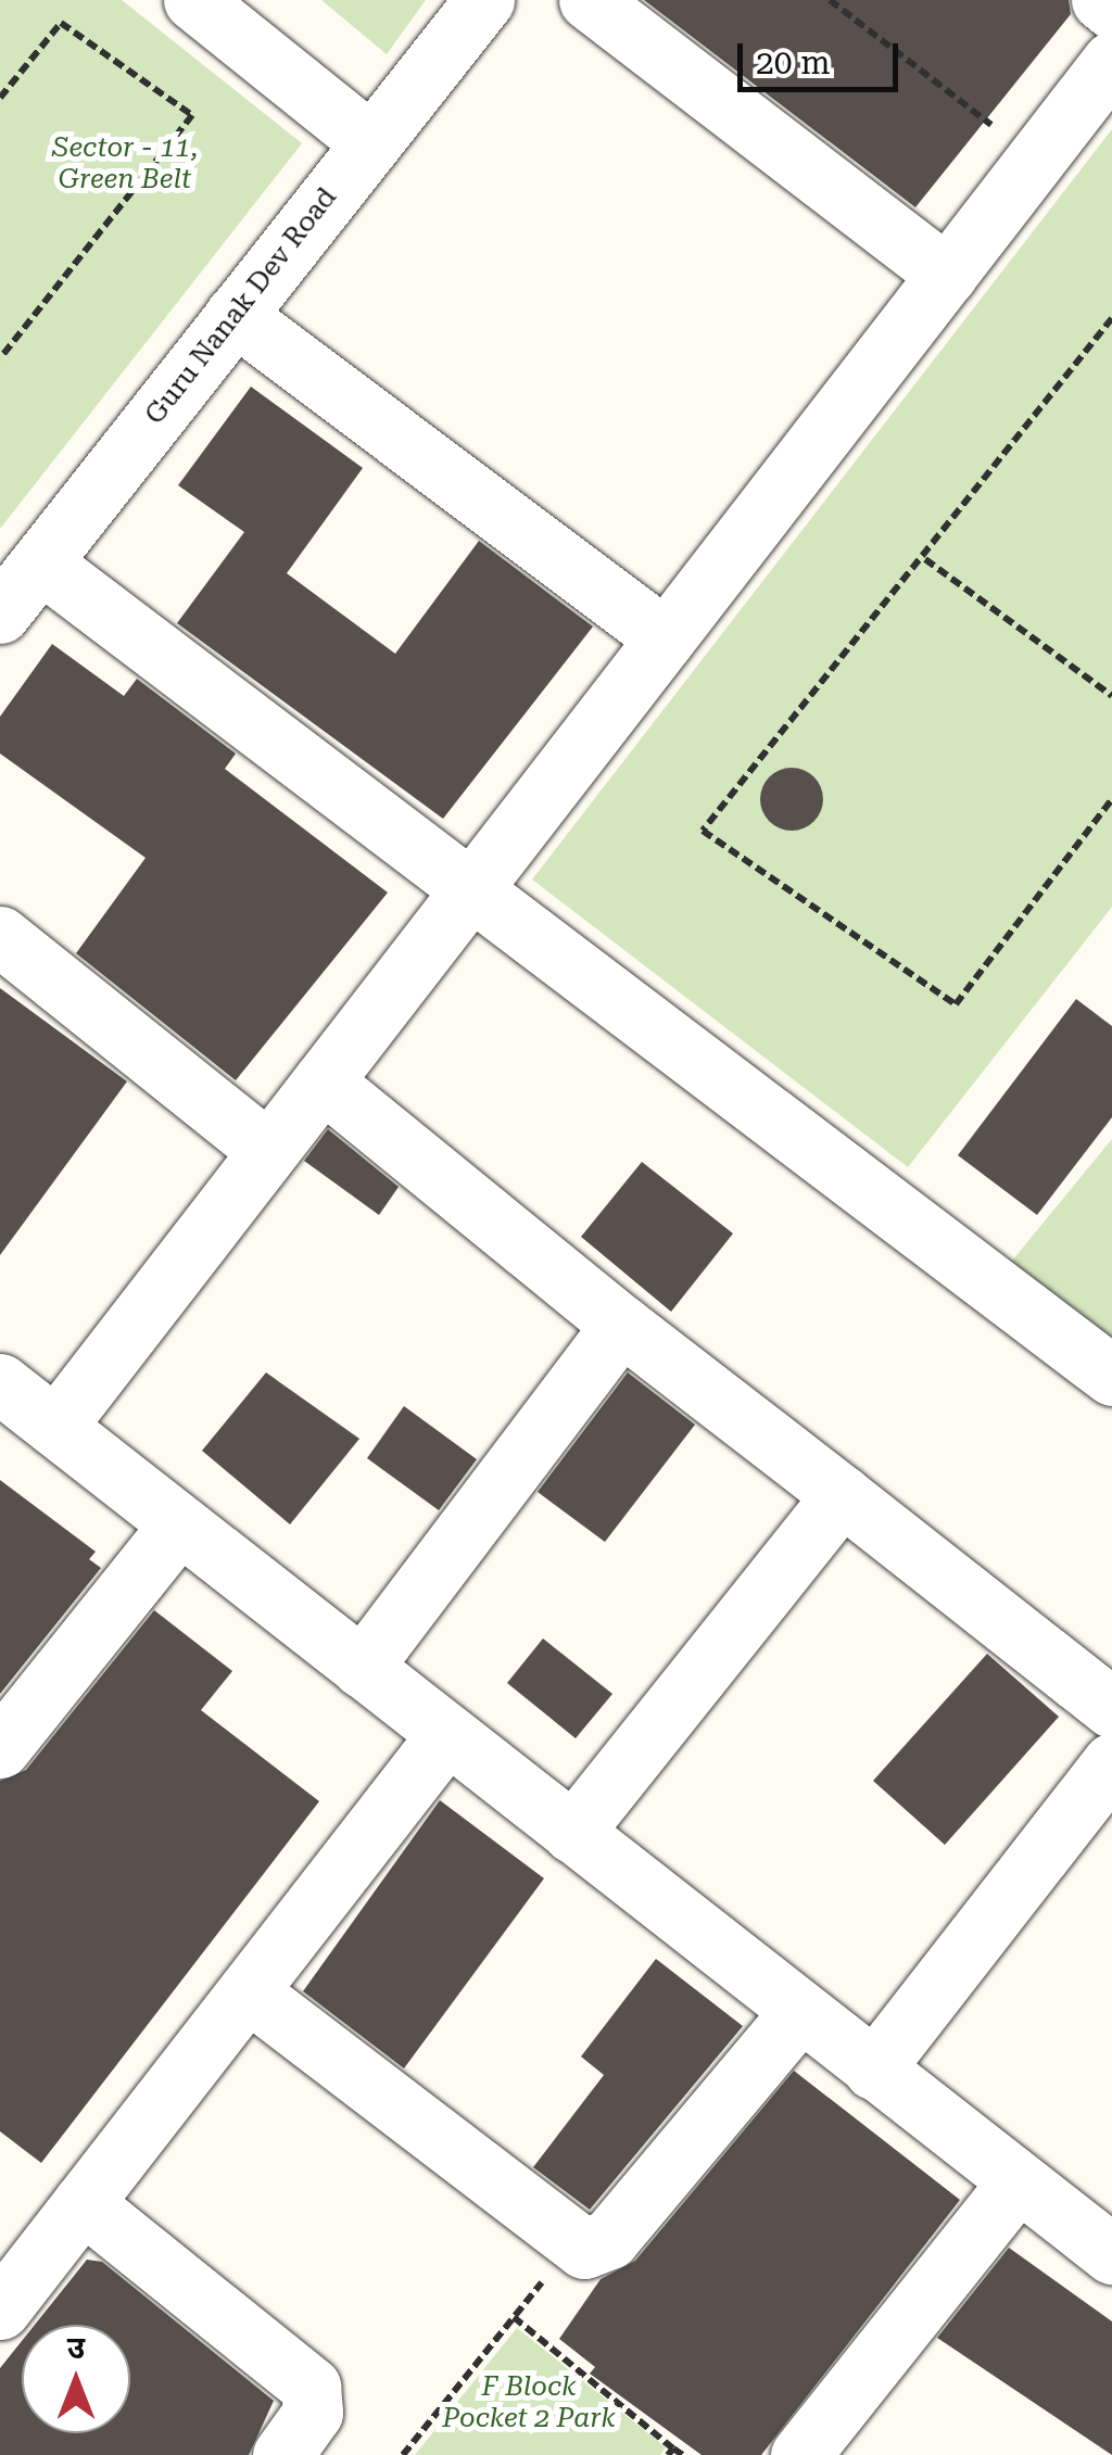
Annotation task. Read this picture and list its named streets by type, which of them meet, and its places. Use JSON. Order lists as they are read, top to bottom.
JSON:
{
  "streets": {
    "street": ["Guru Nanak Dev Road"]
  },
  "parks": ["Sector - 11, Green Belt", "F Block Pocket 2 Park"],
  "scale_bar": "20 m",
  "north": "top"
}
